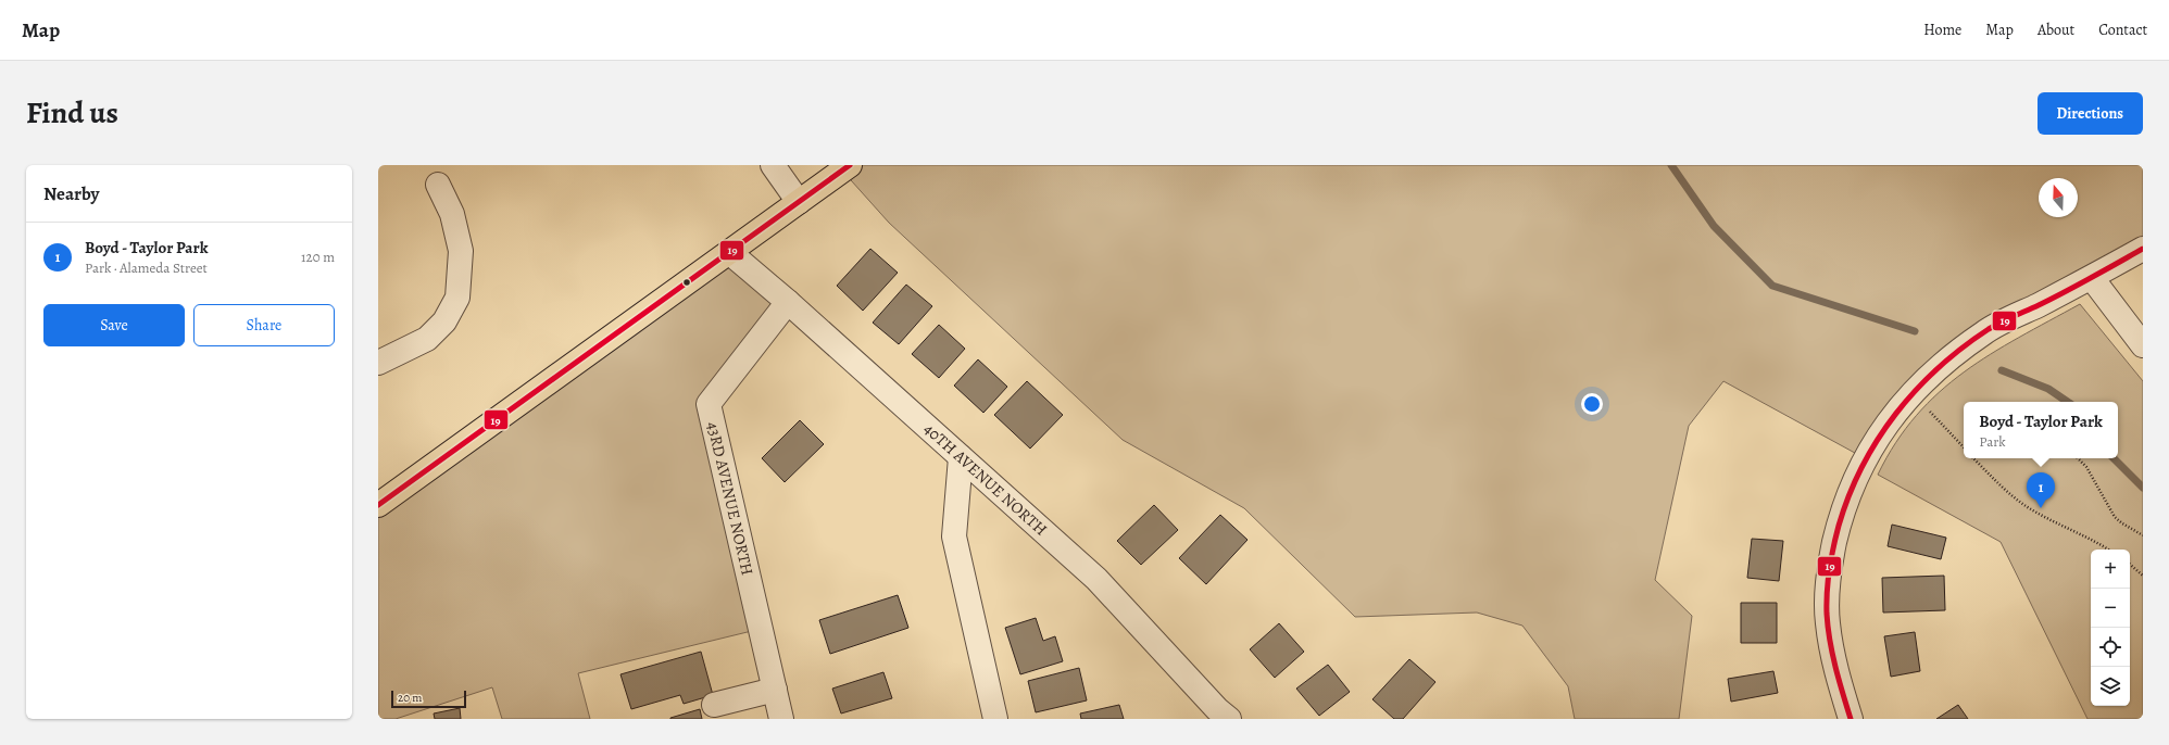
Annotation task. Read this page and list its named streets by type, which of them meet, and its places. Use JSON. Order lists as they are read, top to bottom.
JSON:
{
  "streets": {
    "street": ["40TH AVENUE NORTH", "43RD AVENUE NORTH"]
  },
  "crossings": [
    ["40TH AVENUE NORTH", "43RD AVENUE NORTH"]
  ],
  "lines": ["transit line 19"],
  "scale_bar": "20 m",
  "north": "top",
  "page": {
    "header": "Map",
    "nav": [
      "Home",
      "Map",
      "About",
      "Contact"
    ],
    "title": "Find us",
    "buttons": [
      "Directions",
      ["Save", "Share"]
    ],
    "heading": "Nearby",
    "list": [
      {
        "mark": "1",
        "name": "Boyd - Taylor Park",
        "note": "Park · Alameda Street",
        "value": "120 m"
      }
    ],
    "popup": ["Boyd - Taylor Park", "Park"],
    "pins": "1",
    "map_buttons": ["+", "−"],
    "scale": "20 m"
  }
}
